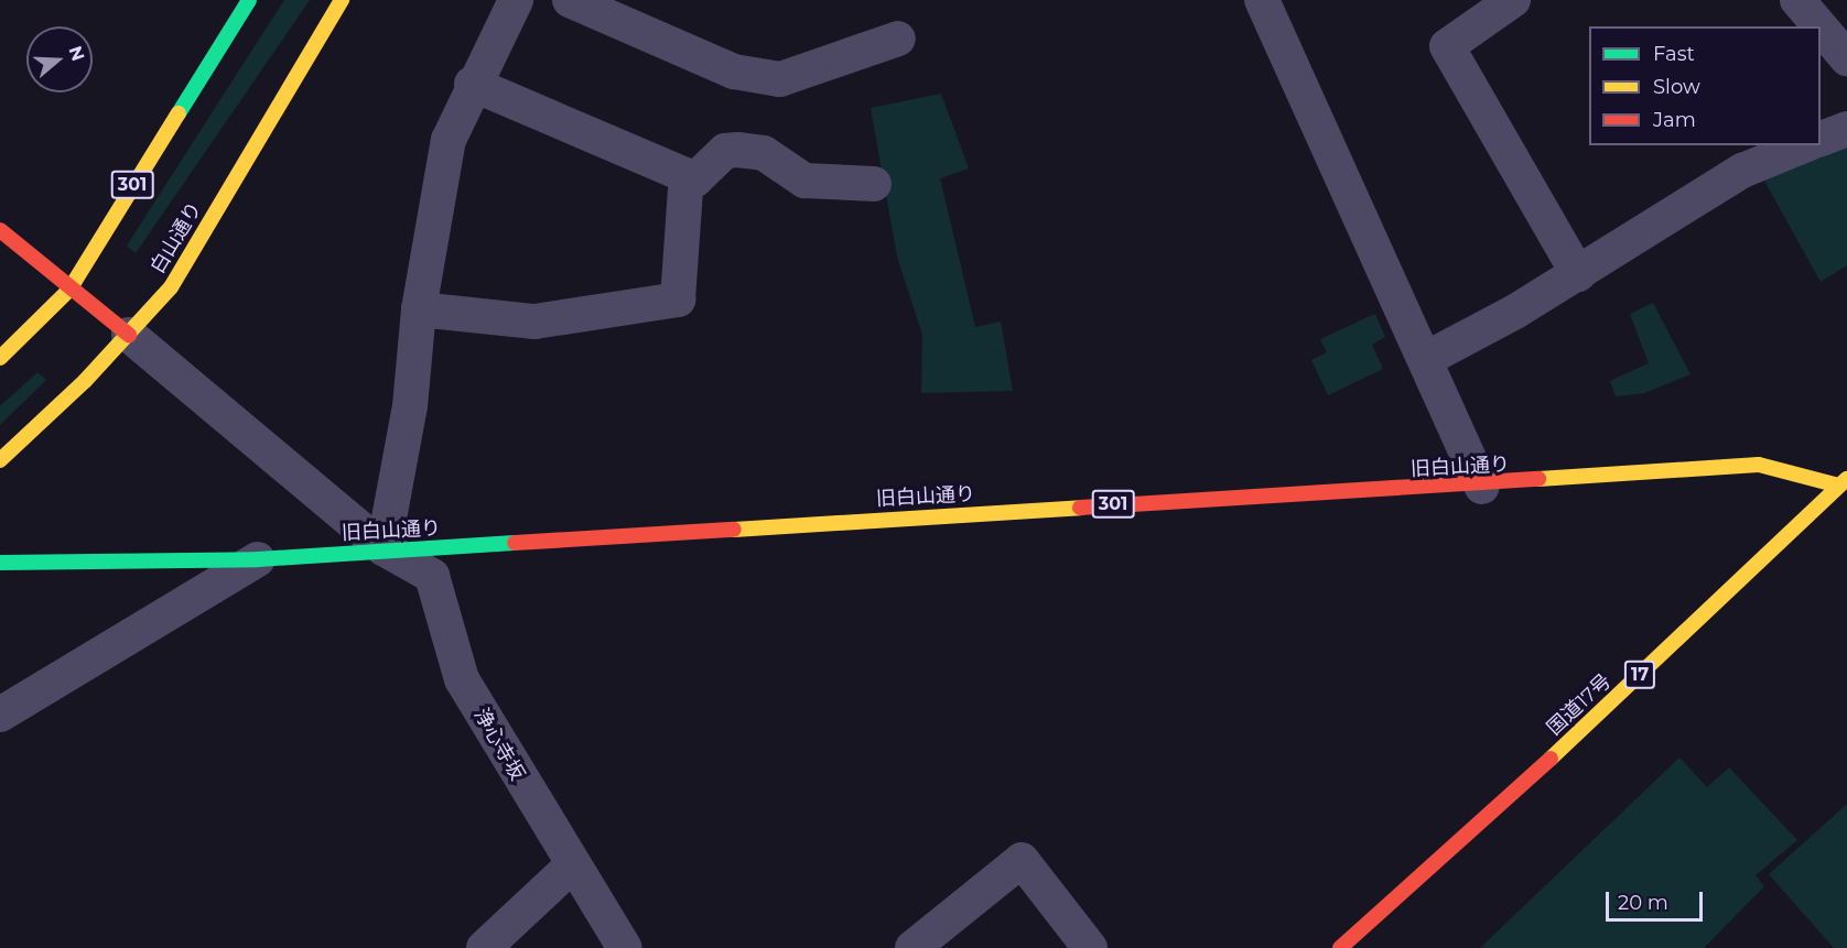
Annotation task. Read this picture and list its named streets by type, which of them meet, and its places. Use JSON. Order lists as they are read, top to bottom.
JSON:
{
  "streets": {
    "main road": [
      "301",
      "白山通り",
      "旧白山通り",
      "17",
      "国道17号"
    ],
    "street": ["浄心寺坂"]
  },
  "crossings": [
    ["白山通り", "浄心寺坂"],
    ["旧白山通り", "国道17号"],
    ["旧白山通り", "浄心寺坂"]
  ],
  "legend": ["Fast", "Slow", "Jam"],
  "scale_bar": "20 m",
  "north": "right"
}
